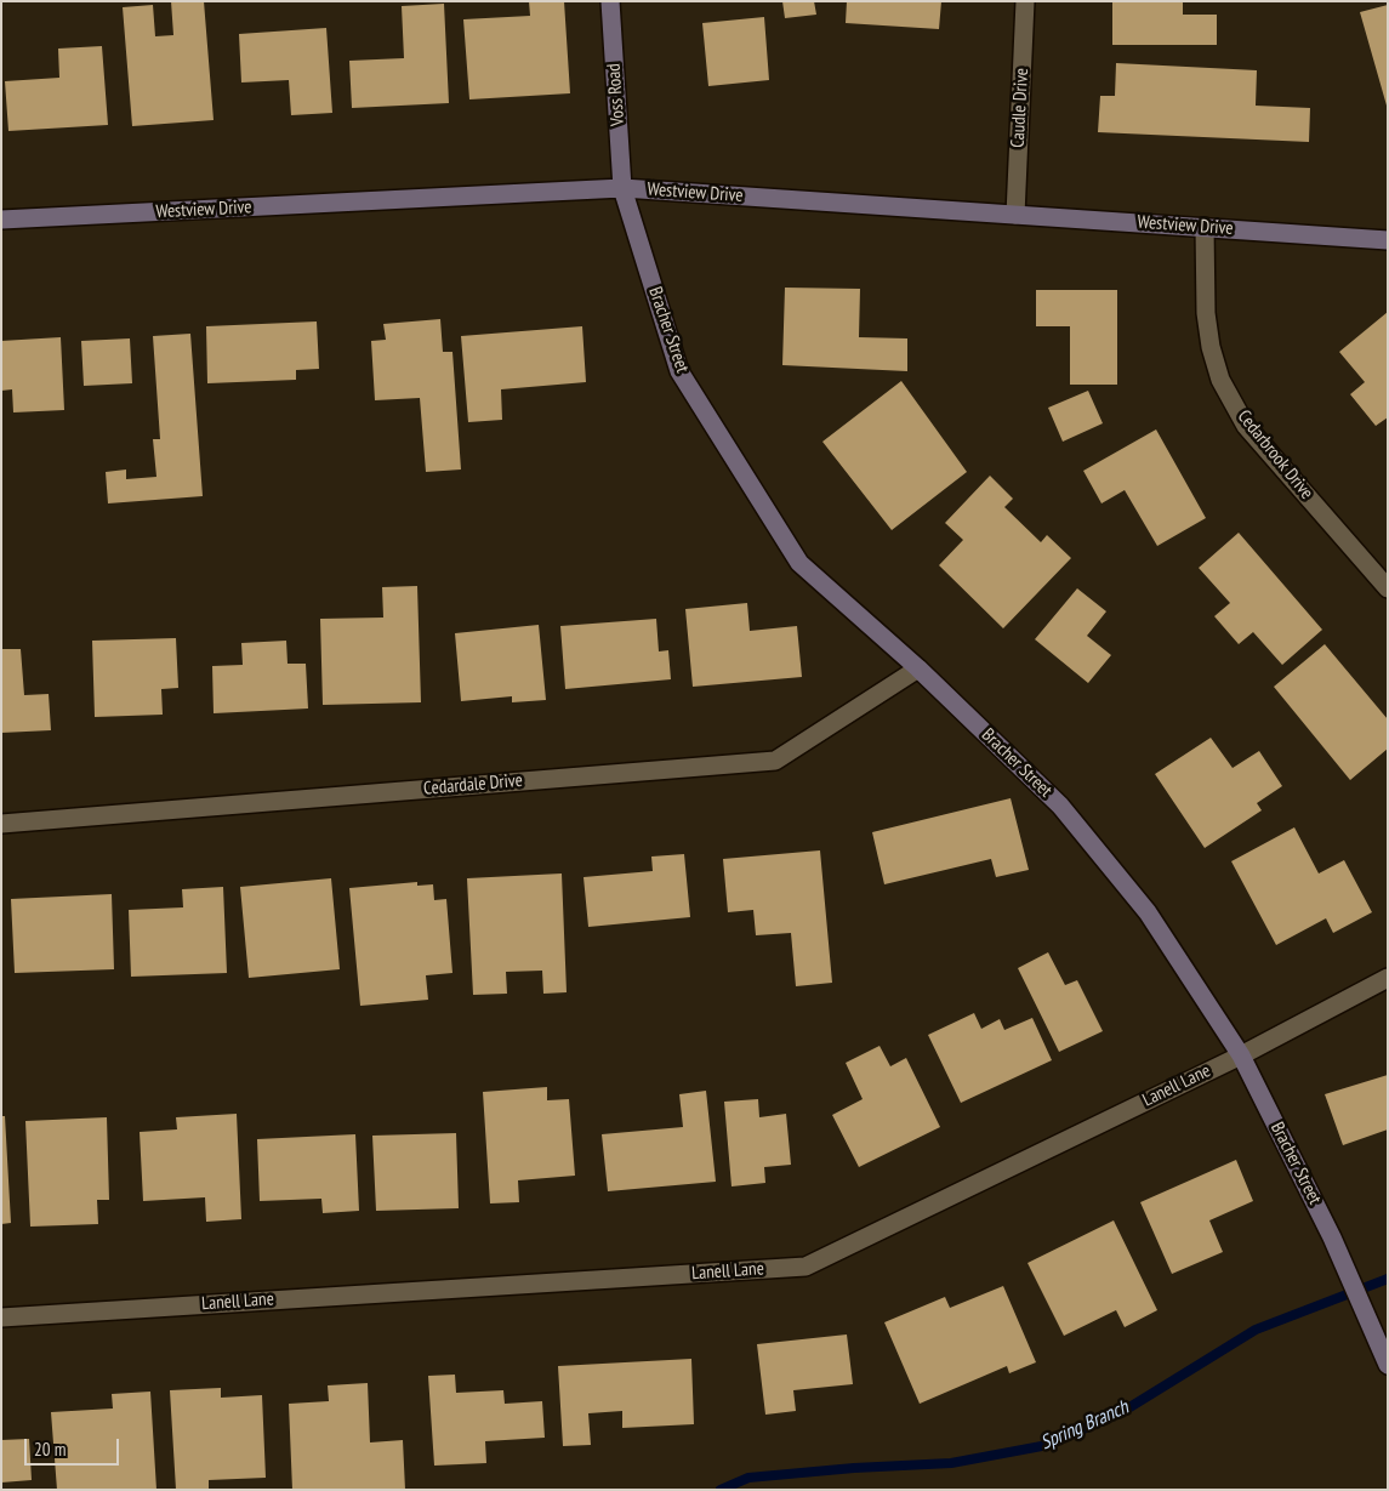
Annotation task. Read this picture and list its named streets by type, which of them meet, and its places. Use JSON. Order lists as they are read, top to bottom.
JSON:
{
  "streets": {
    "street": [
      "Voss Road",
      "Caudle Drive",
      "Westview Drive",
      "Bracher Street",
      "Cedarbrook Drive",
      "Cedardale Drive",
      "Lanell Lane"
    ]
  },
  "crossings": [
    ["Voss Road", "Westview Drive"],
    ["Voss Road", "Bracher Street"],
    ["Caudle Drive", "Westview Drive"],
    ["Westview Drive", "Bracher Street"],
    ["Westview Drive", "Cedarbrook Drive"],
    ["Bracher Street", "Cedardale Drive"],
    ["Bracher Street", "Lanell Lane"]
  ],
  "water": ["Spring Branch"],
  "scale_bar": "20 m"
}
